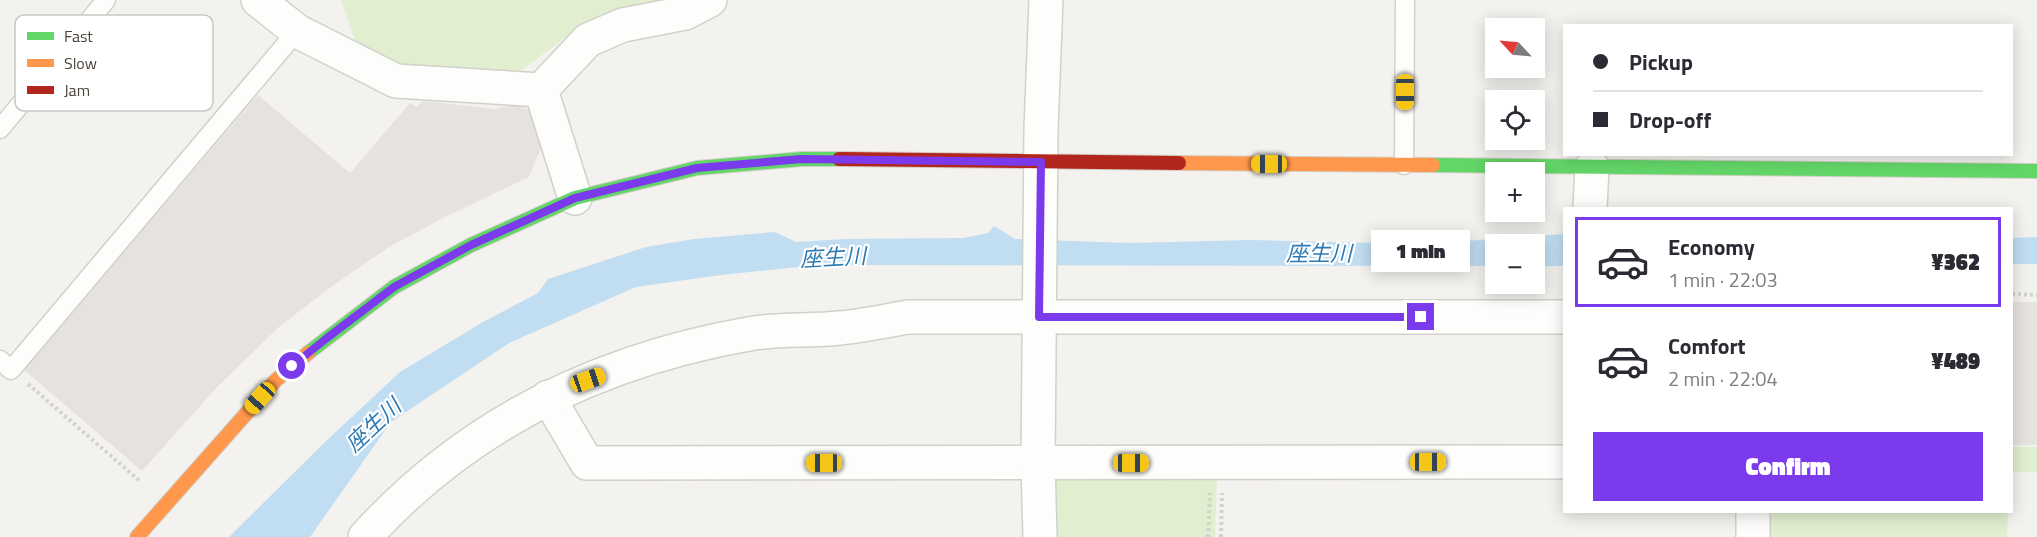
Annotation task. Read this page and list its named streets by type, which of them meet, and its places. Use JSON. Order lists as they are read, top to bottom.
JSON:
{
  "water": ["座生川"],
  "legend": ["Fast", "Slow", "Jam"],
  "north": "top left",
  "page": {
    "map_buttons": ["+", "−"],
    "banner": ["Pickup", "Drop-off"],
    "list": [
      {
        "name": "Economy",
        "note": "1 min · 22:03",
        "value": "¥362"
      },
      {
        "name": "Comfort",
        "note": "2 min · 22:04",
        "value": "¥489"
      }
    ],
    "bubble": "1 min",
    "buttons": "Confirm"
  }
}
